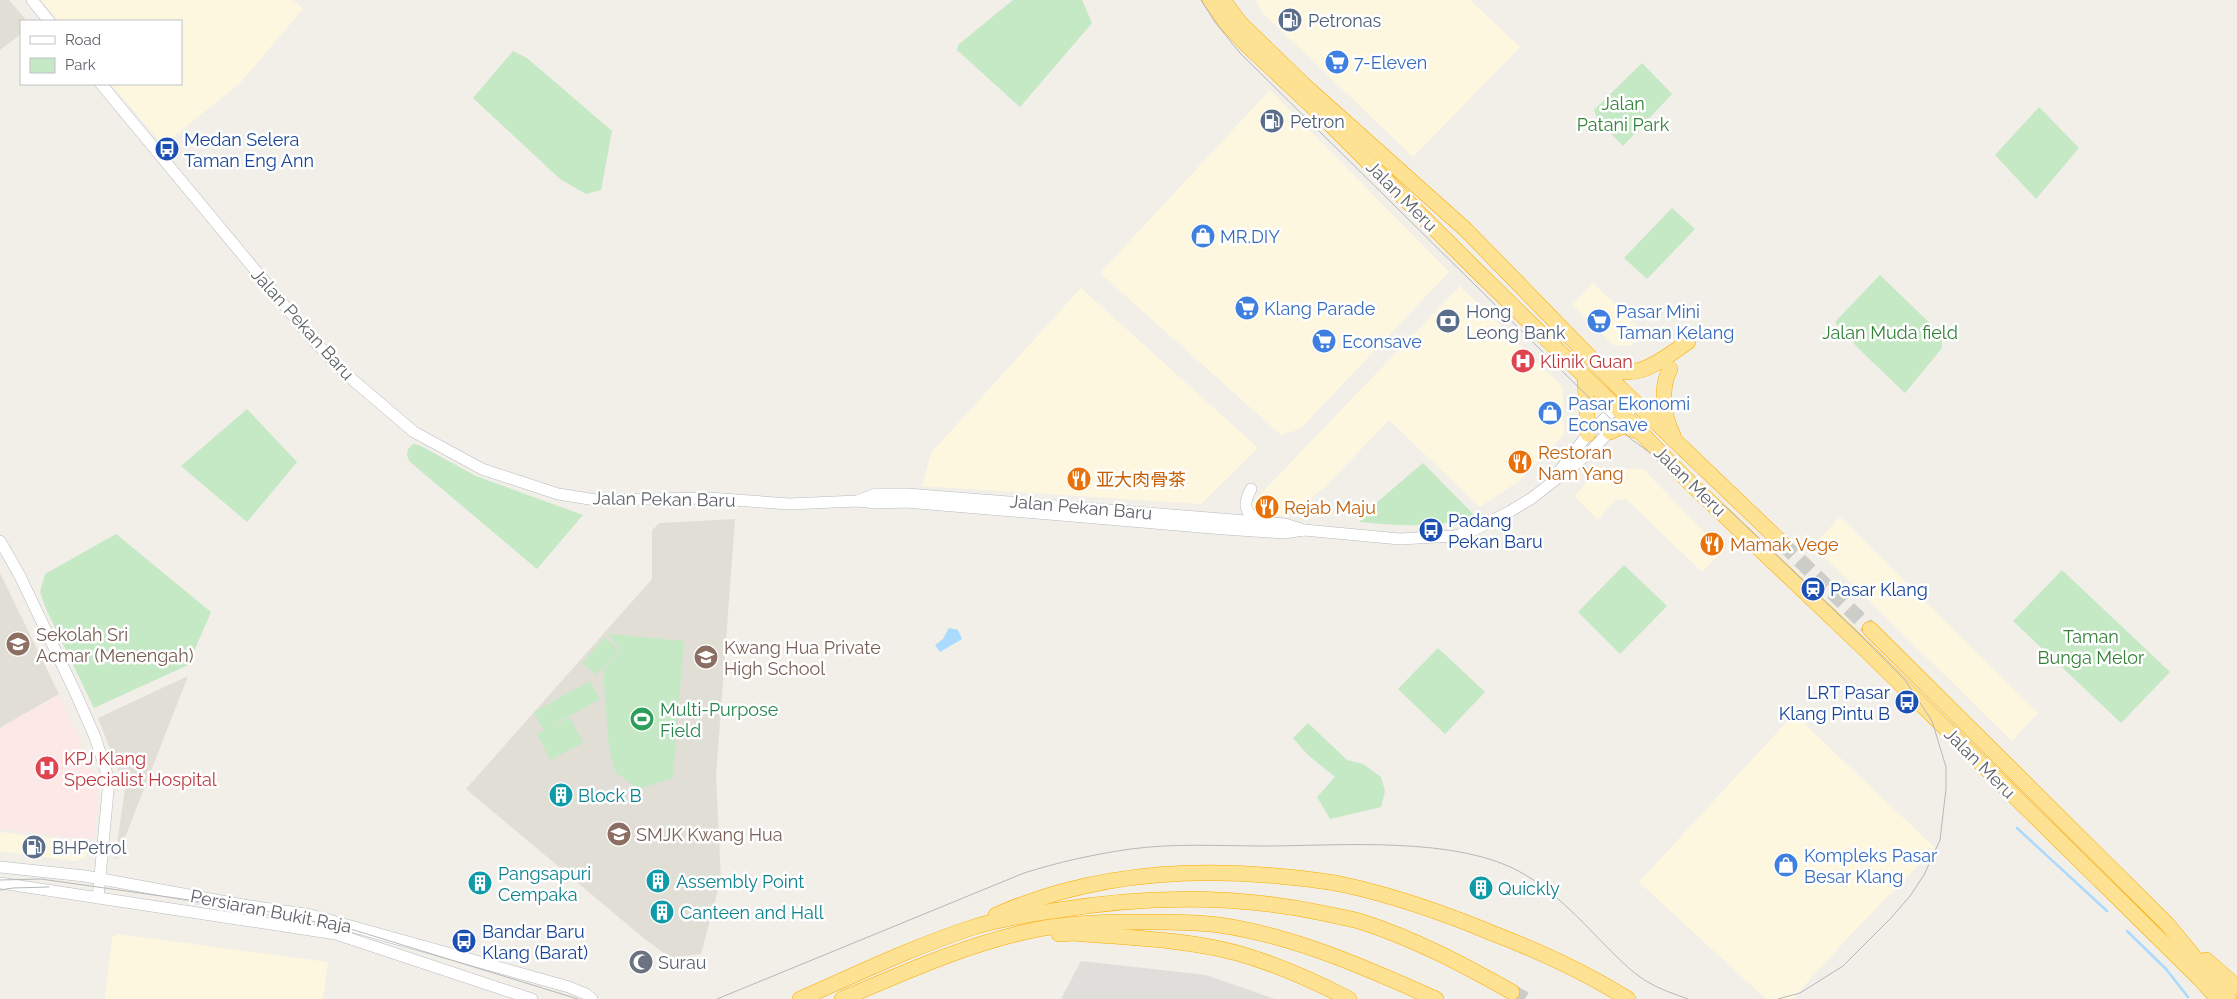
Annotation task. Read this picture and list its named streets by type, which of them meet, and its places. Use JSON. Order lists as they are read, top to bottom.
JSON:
{
  "streets": {
    "highway": ["Jalan Meru"],
    "street": ["Jalan Pekan Baru", "Persiaran Bukit Raja"]
  },
  "crossings": [
    ["Jalan Meru", "Jalan Pekan Baru"]
  ],
  "parks": ["Jalan Patani Park", "Jalan Muda field", "Taman Bunga Melor"],
  "places": {
    "fuel station": ["Petronas", "Petron", "BHPetrol"],
    "supermarket": [
      "7-Eleven",
      "Klang Parade",
      "Pasar Mini Taman Kelang",
      "Econsave"
    ],
    "bus stop": [
      "Medan Selera Taman Eng Ann",
      "Padang Pekan Baru",
      "LRT Pasar Klang Pintu B",
      "Bandar Baru Klang (Barat)"
    ],
    "shop": ["MR.DIY", "Pasar Ekonomi Econsave", "Kompleks Pasar Besar Klang"],
    "bank": ["Hong Leong Bank"],
    "hospital": ["Klinik Guan", "KPJ Klang Specialist Hospital"],
    "restaurant": [
      "Restoran Nam Yang",
      "亚大肉骨茶",
      "Rejab Maju",
      "Mamak Vege"
    ],
    "station": ["Pasar Klang"],
    "school or university": ["Sekolah Sri Acmar (Menengah)", "Kwang Hua Private High School", "SMJK Kwang Hua"],
    "sports": ["Multi-Purpose Field"],
    "building": [
      "Block B",
      "Assembly Point",
      "Pangsapuri Cempaka",
      "Quickly",
      "Canteen and Hall"
    ],
    "mosque": ["Surau"]
  },
  "legend": ["Road", "Park"]
}
